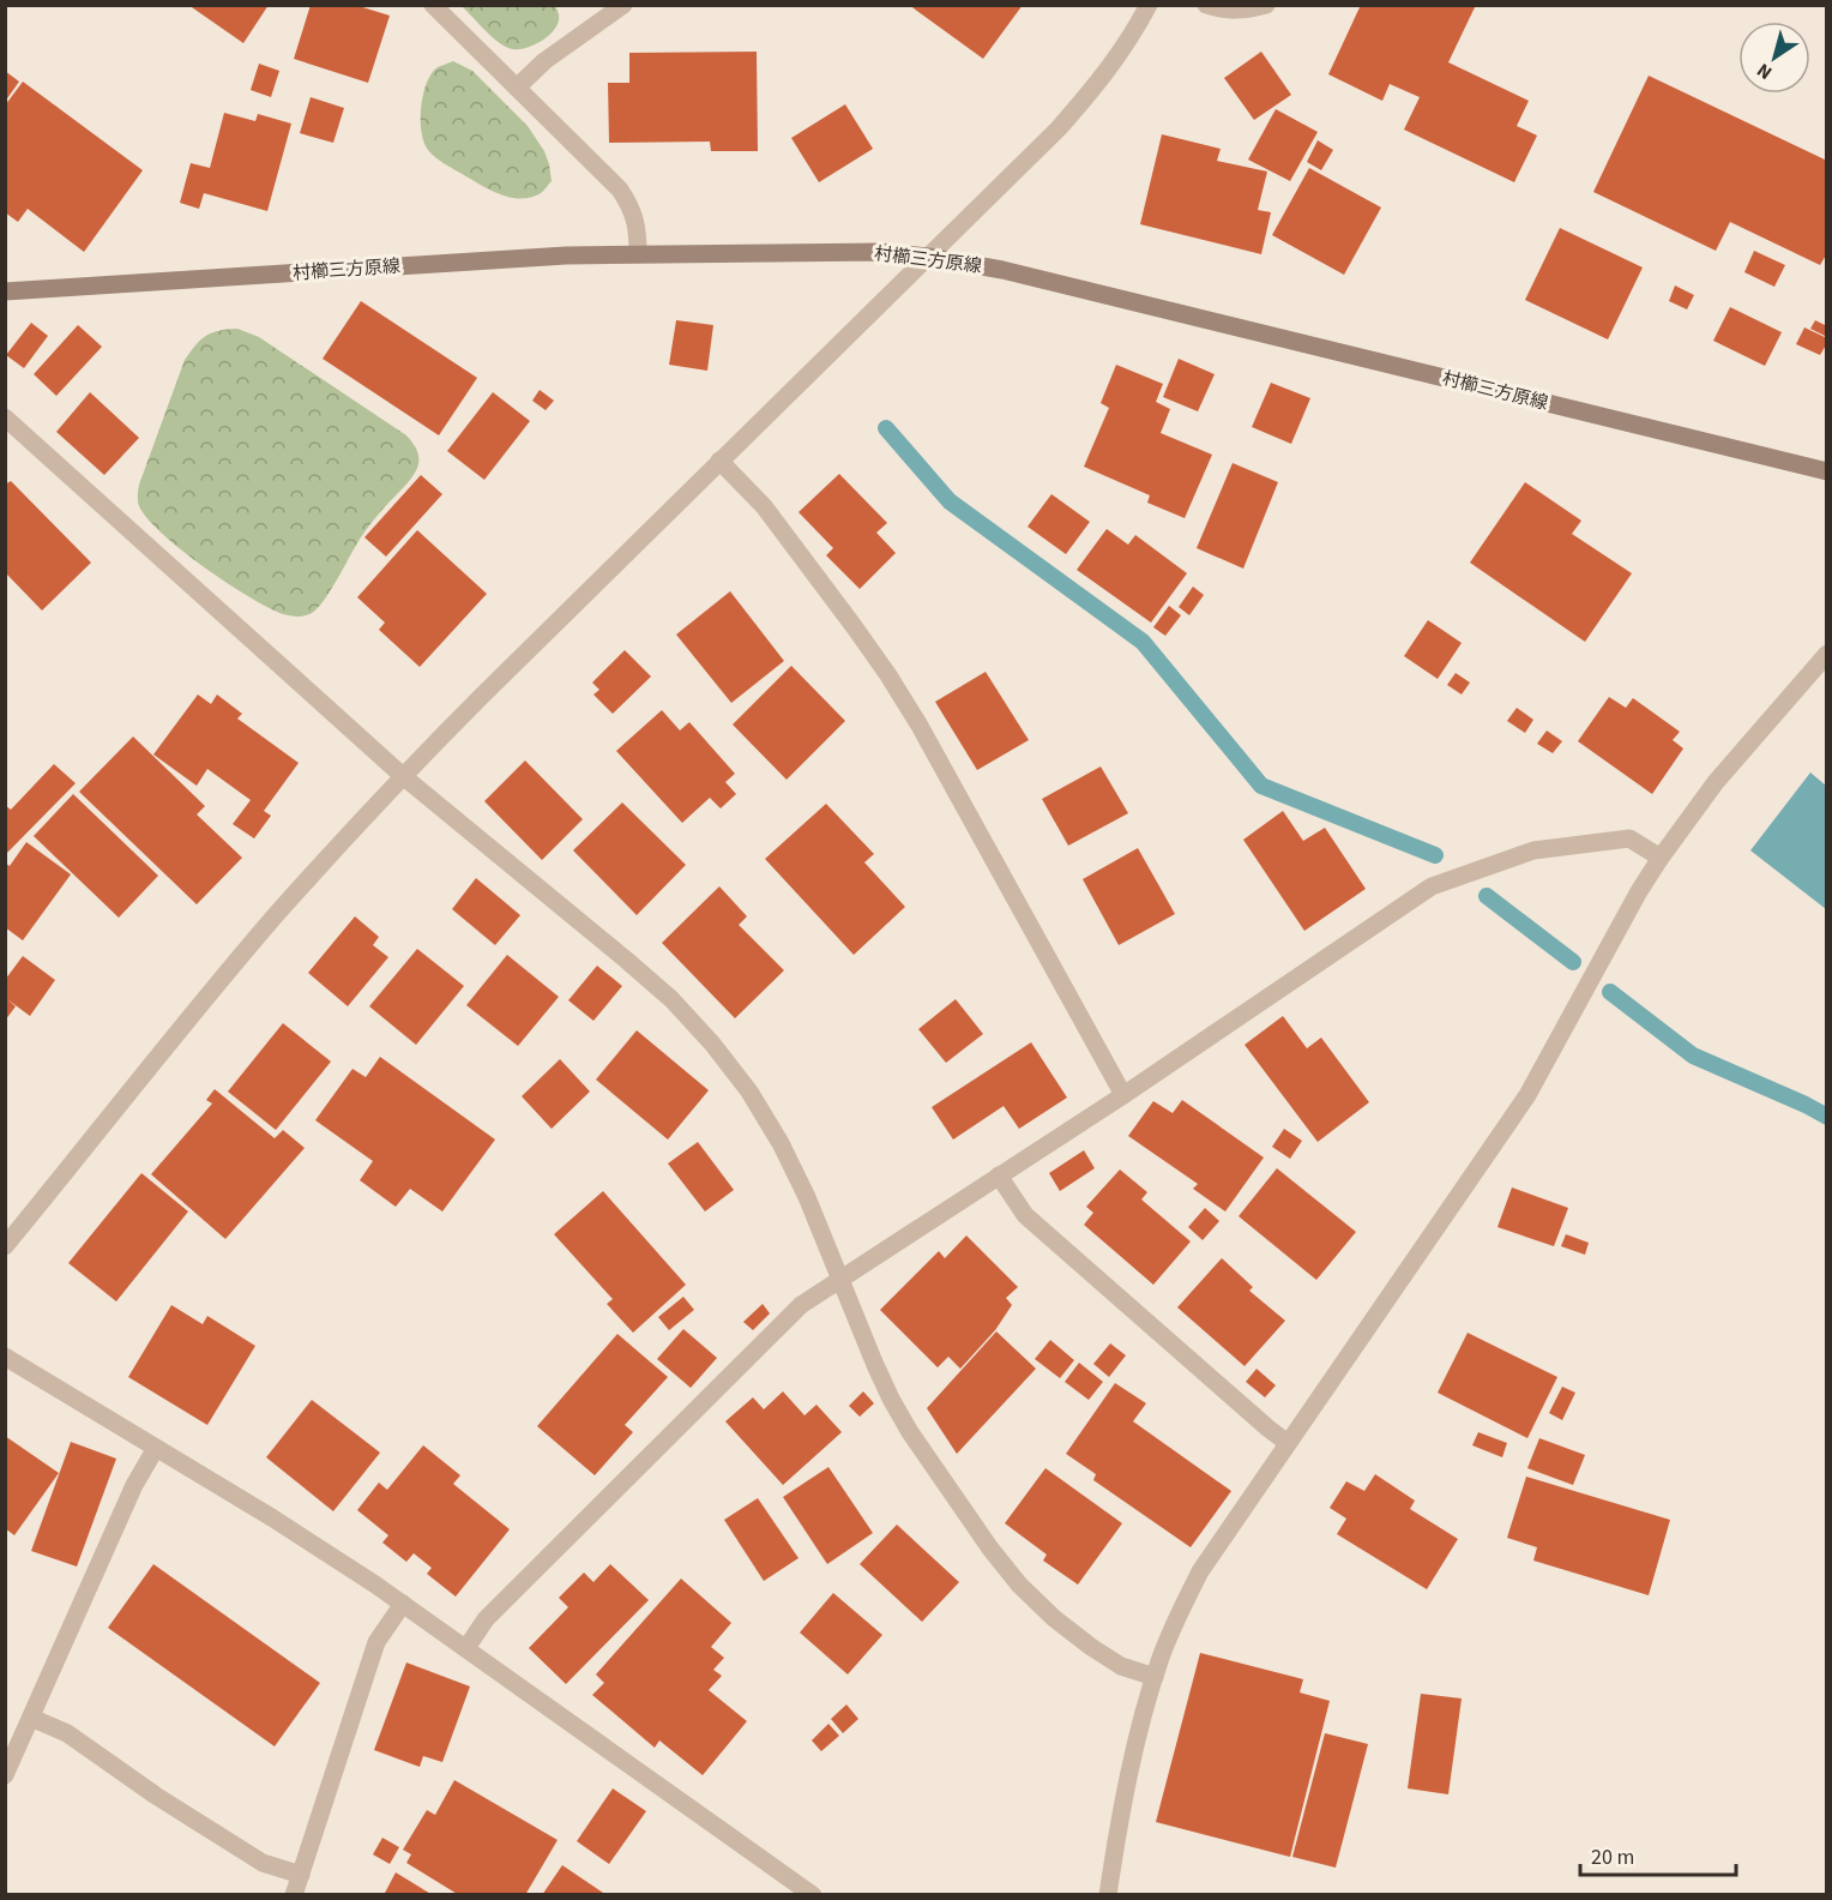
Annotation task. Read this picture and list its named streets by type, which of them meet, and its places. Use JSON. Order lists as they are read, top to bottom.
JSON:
{
  "streets": {
    "main road": ["村櫛三方原線"]
  },
  "scale_bar": "20 m",
  "north": "bottom left"
}
